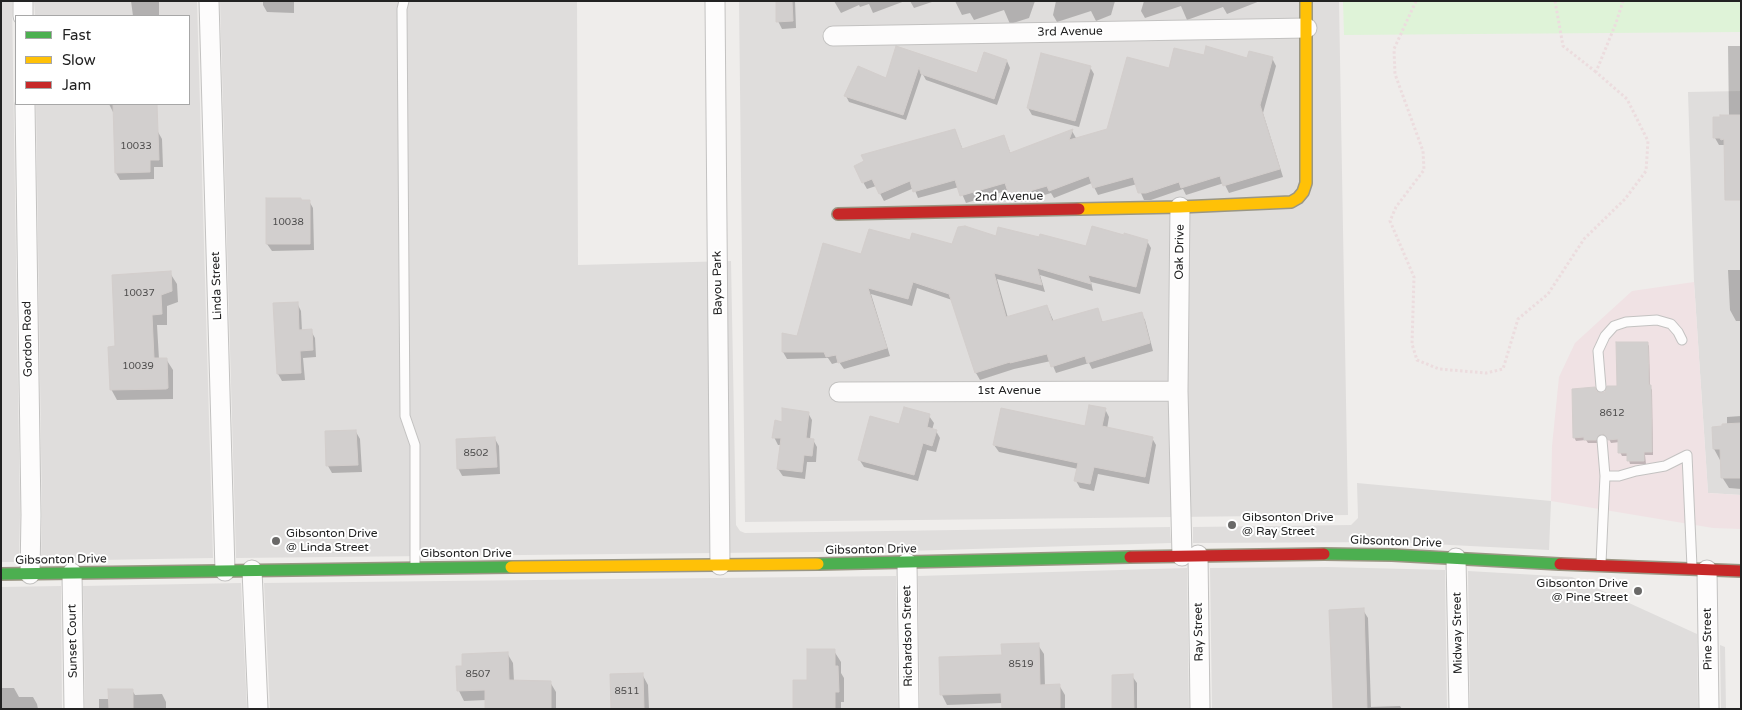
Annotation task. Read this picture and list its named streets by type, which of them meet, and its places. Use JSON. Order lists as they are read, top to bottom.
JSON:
{
  "streets": {
    "main road": ["2nd Avenue", "Oak Drive", "Gibsonton Drive"],
    "street": [
      "3rd Avenue",
      "Bayou Park",
      "Linda Street",
      "Gordon Road",
      "1st Avenue",
      "Ray Street",
      "Midway Street",
      "Richardson Street",
      "Pine Street",
      "Sunset Court"
    ]
  },
  "crossings": [
    ["3rd Avenue", "Oak Drive"],
    ["2nd Avenue", "Oak Drive"],
    ["Oak Drive", "1st Avenue"],
    ["Oak Drive", "Gibsonton Drive"],
    ["Oak Drive", "Ray Street"],
    ["Bayou Park", "Gibsonton Drive"],
    ["Linda Street", "Gibsonton Drive"],
    ["Gordon Road", "Gibsonton Drive"],
    ["Gibsonton Drive", "Ray Street"],
    ["Gibsonton Drive", "Midway Street"],
    ["Gibsonton Drive", "Richardson Street"],
    ["Gibsonton Drive", "Pine Street"],
    ["Gibsonton Drive", "Sunset Court"]
  ],
  "places": ["Gibsonton Drive @ Ray Street", "Gibsonton Drive @ Linda Street", "Gibsonton Drive @ Pine Street"],
  "house_numbers": [
    "10033",
    "10038",
    "10037",
    "10039",
    "8612",
    "8502",
    "8519",
    "8507",
    "8511"
  ],
  "legend": ["Fast", "Slow", "Jam"]
}
